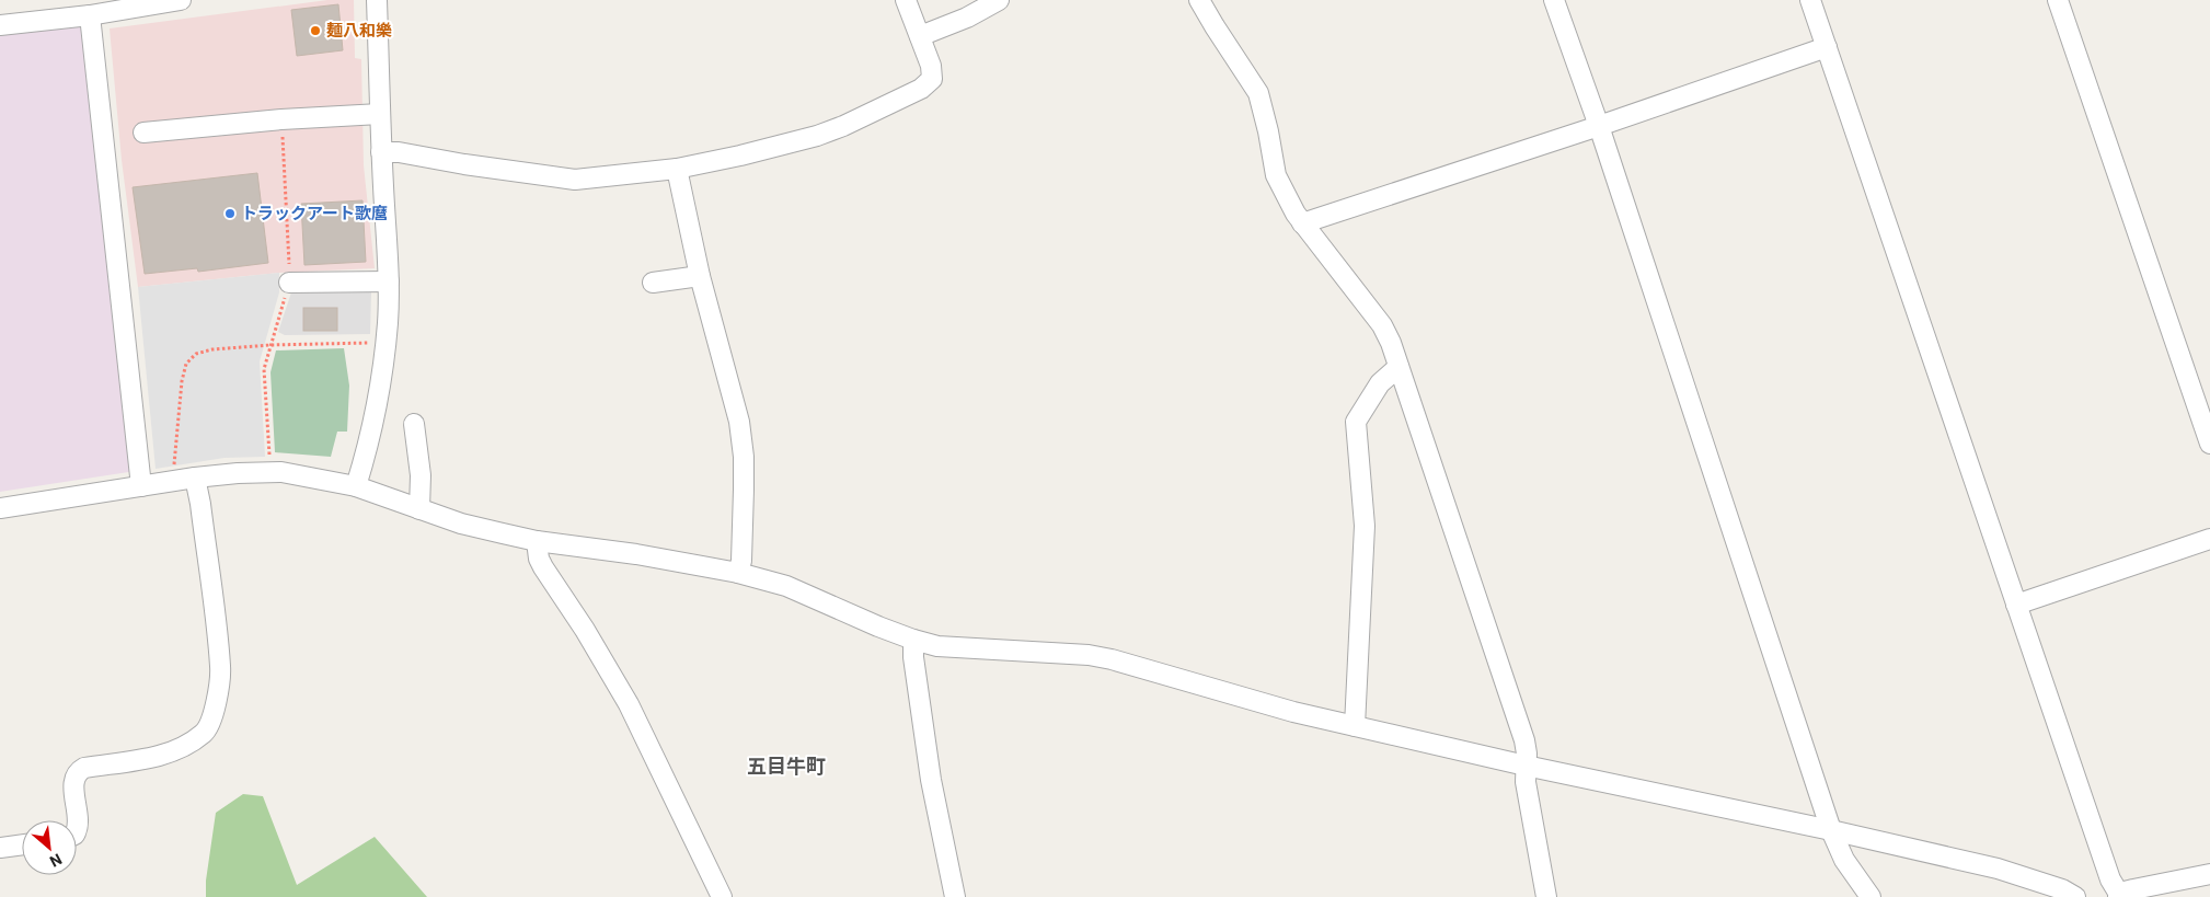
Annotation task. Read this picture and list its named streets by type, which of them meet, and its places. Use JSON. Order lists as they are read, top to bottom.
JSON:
{
  "districts": ["五目牛町"],
  "places": ["麺八和樂", "トラックアート歌麿"],
  "north": "bottom right"
}
